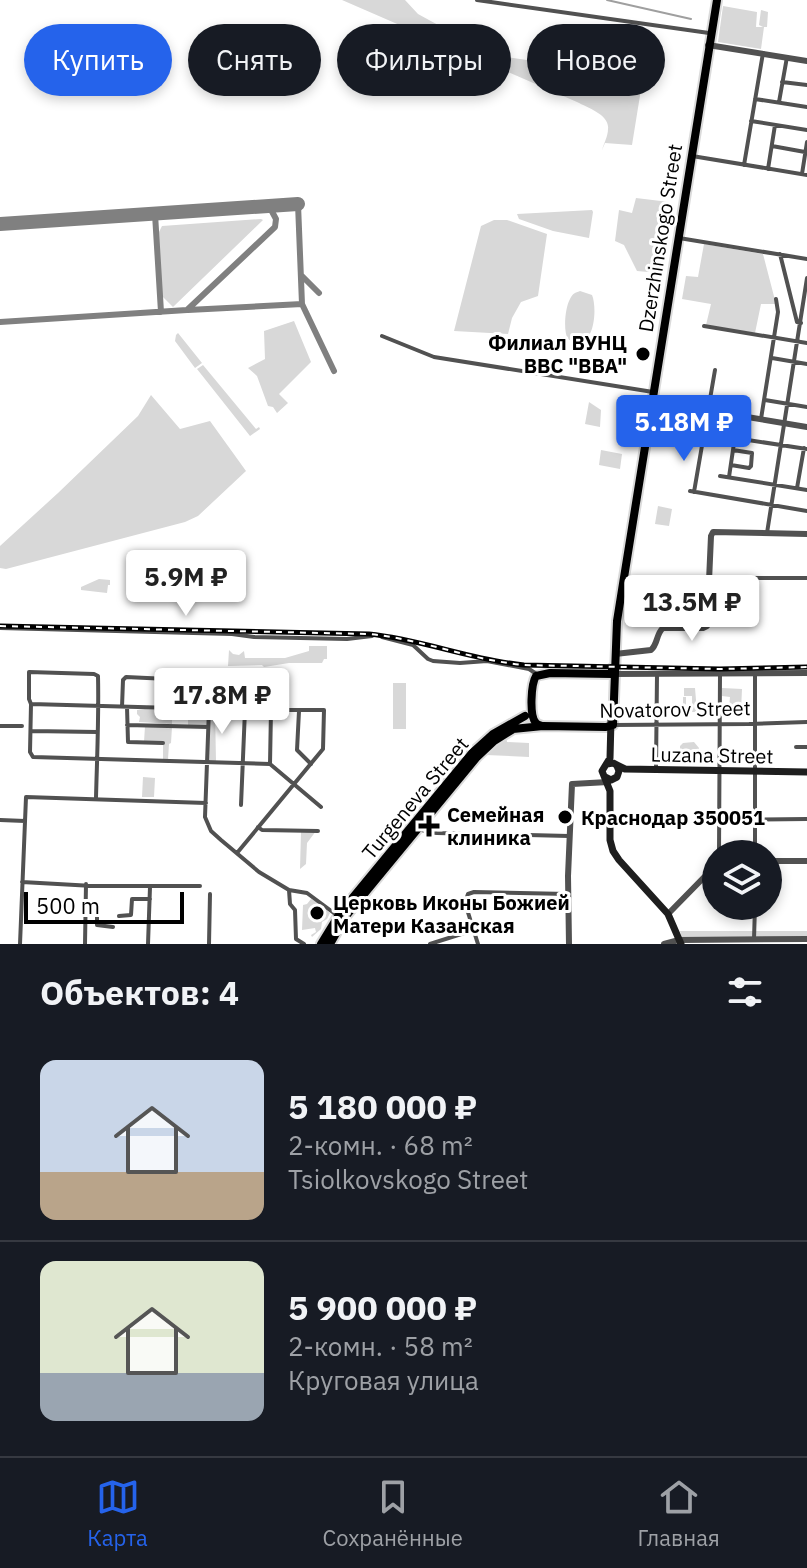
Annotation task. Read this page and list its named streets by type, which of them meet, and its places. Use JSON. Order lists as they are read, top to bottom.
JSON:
{
  "streets": {
    "main road": [
      "Dzerzhinskogo Street",
      "Novatorov Street",
      "Luzana Street",
      "Turgeneva Street"
    ]
  },
  "crossings": [
    ["Dzerzhinskogo Street", "Novatorov Street"],
    ["Dzerzhinskogo Street", "Luzana Street"]
  ],
  "places": {
    "other": ["Филиал ВУНЦ ВВС \"ВВА\"", "Краснодар 350051", "Церковь Иконы Божией Матери Казанская"],
    "health": ["Семейная клиника"]
  },
  "scale_bar": "500 m",
  "page": {
    "chip": [
      "Купить",
      "Снять",
      "Фильтры",
      "Новое"
    ],
    "price": [
      "5.18M ₽",
      "5.9M ₽",
      "13.5M ₽",
      "17.8M ₽"
    ],
    "scale": "500 m",
    "heading": "Объектов: 4",
    "list": [
      {
        "name": "5 180 000 ₽",
        "note": "2-комн. · 68 m² · Tsiolkovskogo Street"
      },
      {
        "name": "5 900 000 ₽",
        "note": "2-комн. · 58 m² · Круговая улица"
      }
    ],
    "tabs": ["Карта", "Сохранённые", "Главная"]
  }
}
